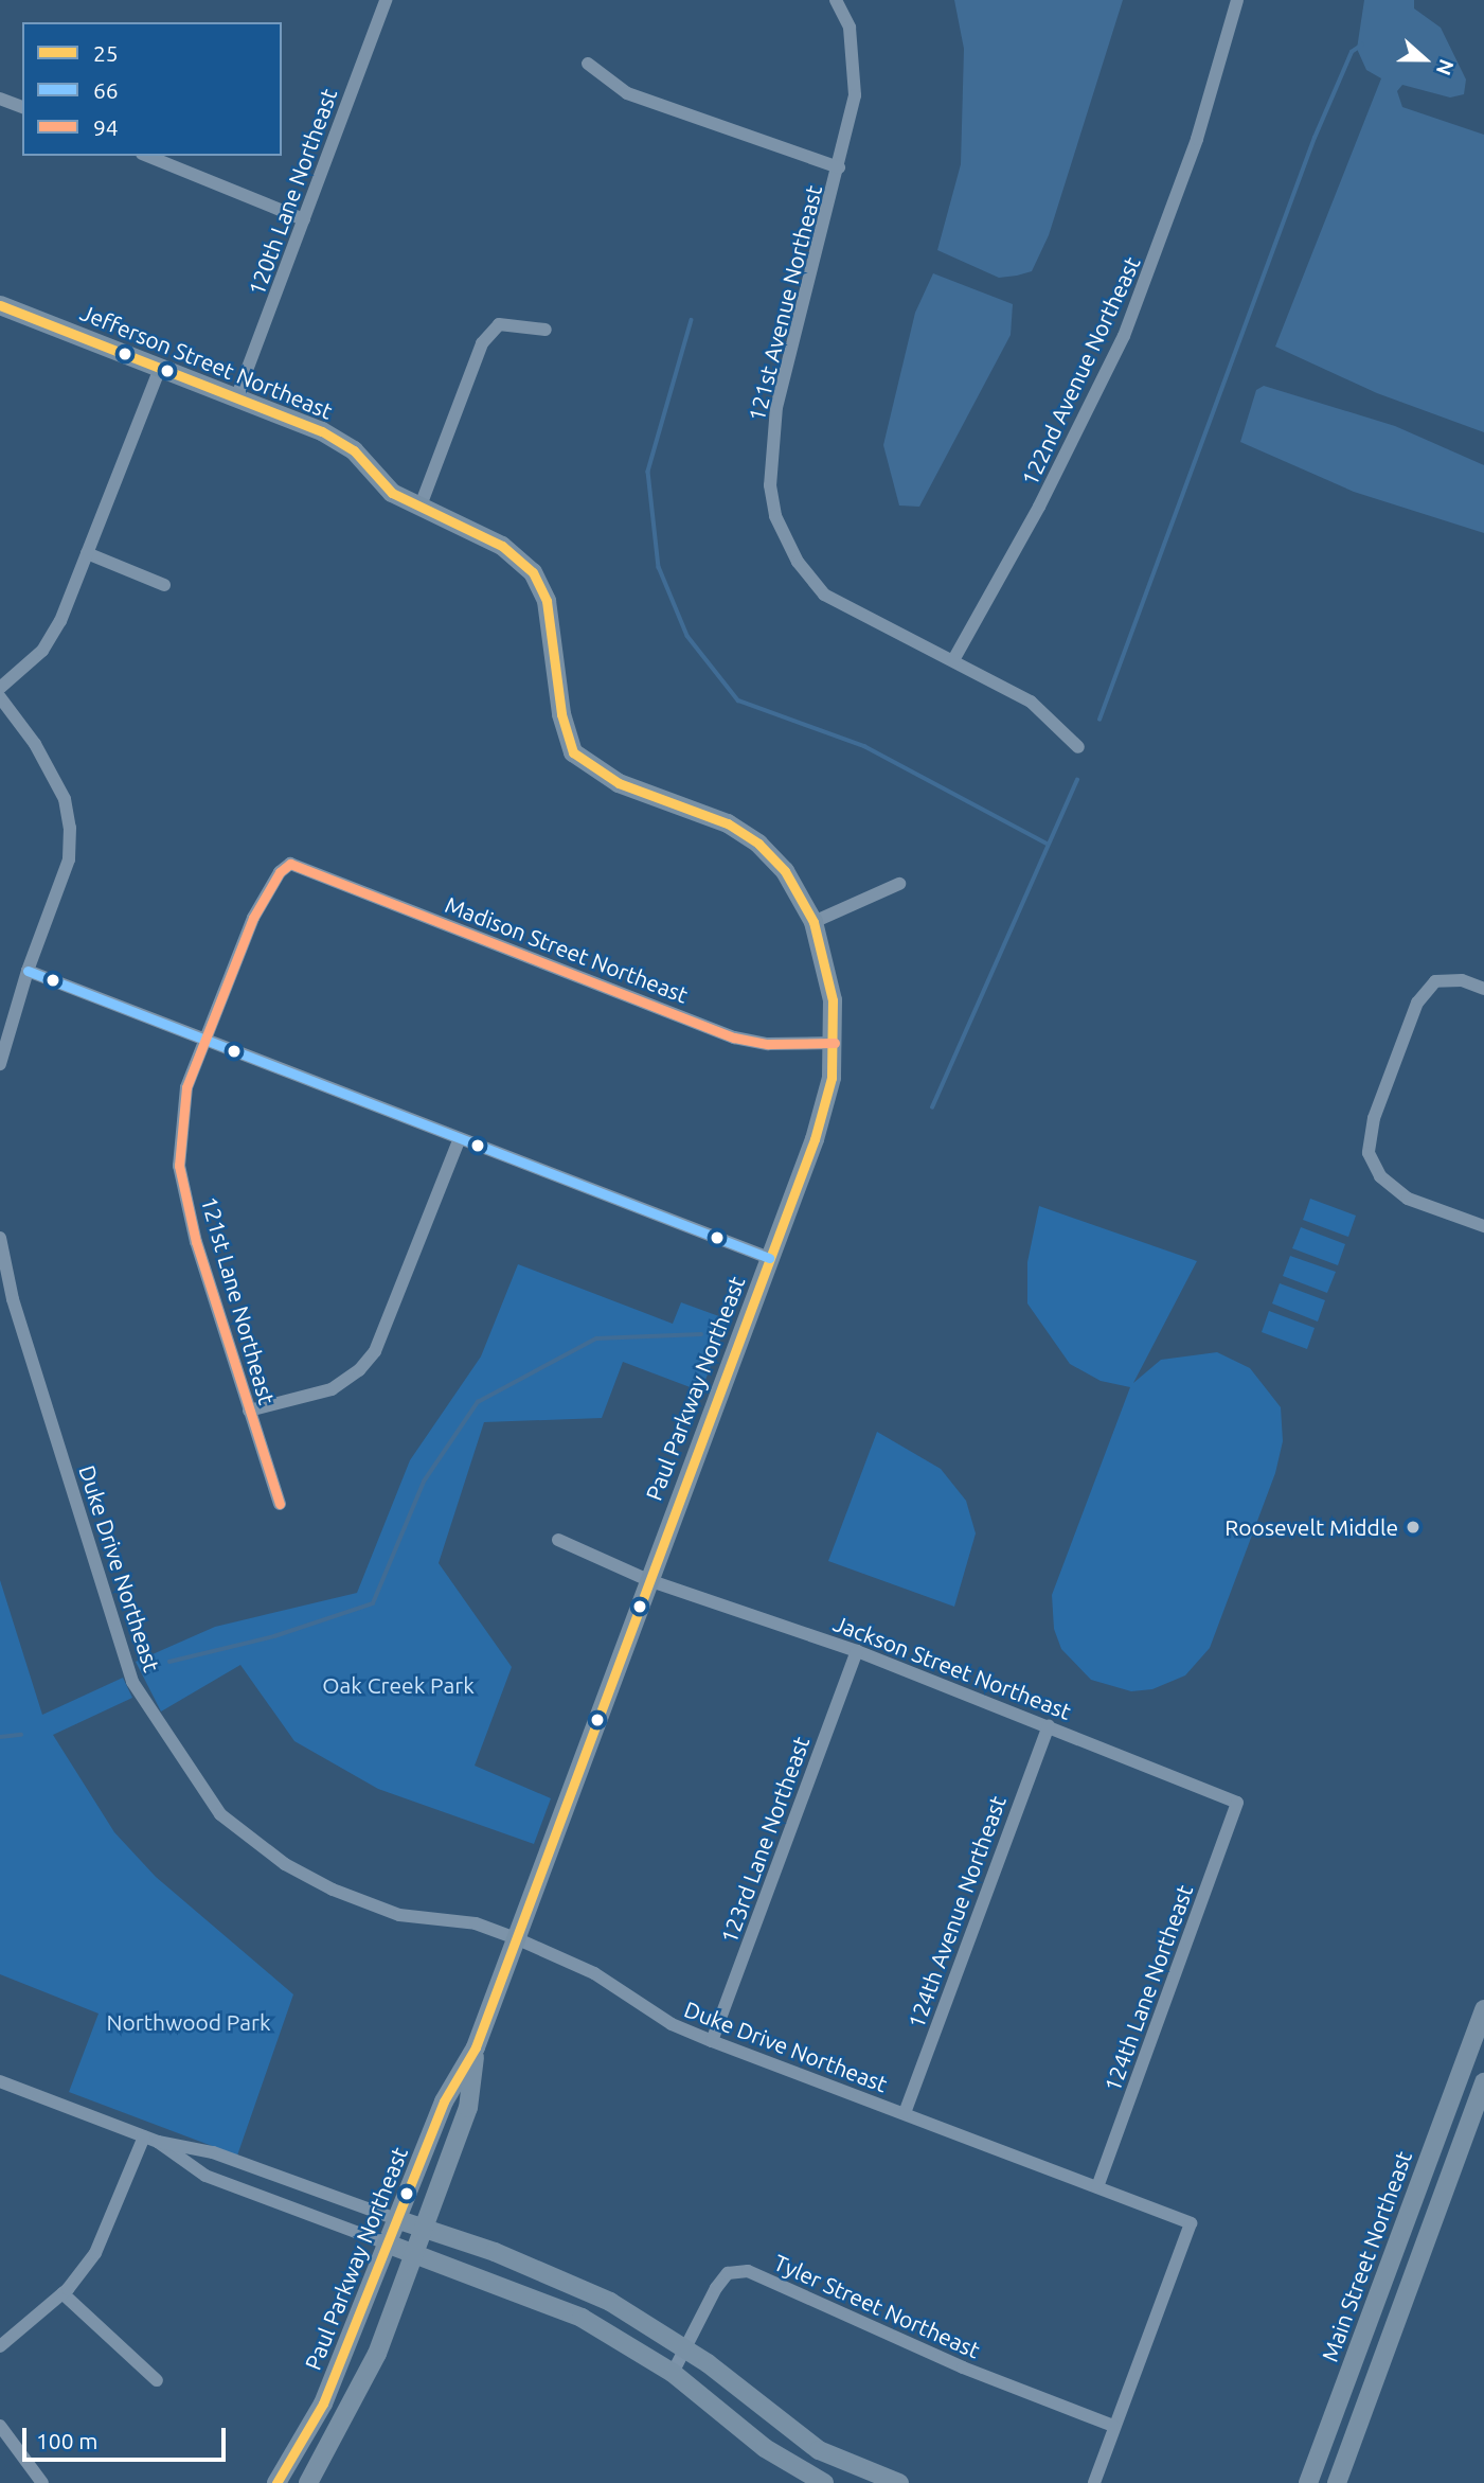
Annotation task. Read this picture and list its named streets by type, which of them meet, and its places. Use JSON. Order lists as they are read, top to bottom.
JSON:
{
  "streets": {
    "street": [
      "120th Lane Northeast",
      "121st Avenue Northeast",
      "Jefferson Street Northeast",
      "122nd Avenue Northeast",
      "Madison Street Northeast",
      "121st Lane Northeast",
      "Paul Parkway Northeast",
      "Duke Drive Northeast",
      "Jackson Street Northeast",
      "123rd Lane Northeast",
      "124th Avenue Northeast",
      "124th Lane Northeast",
      "Main Street Northeast",
      "Tyler Street Northeast"
    ]
  },
  "crossings": [
    ["120th Lane Northeast", "Jefferson Street Northeast"],
    ["121st Avenue Northeast", "122nd Avenue Northeast"],
    ["Jefferson Street Northeast", "Madison Street Northeast"],
    ["Jefferson Street Northeast", "Paul Parkway Northeast"],
    ["Madison Street Northeast", "121st Lane Northeast"],
    ["Madison Street Northeast", "Paul Parkway Northeast"],
    ["Paul Parkway Northeast", "Duke Drive Northeast"],
    ["Paul Parkway Northeast", "Jackson Street Northeast"],
    ["Duke Drive Northeast", "123rd Lane Northeast"],
    ["Duke Drive Northeast", "124th Avenue Northeast"],
    ["Duke Drive Northeast", "124th Lane Northeast"],
    ["Duke Drive Northeast", "Tyler Street Northeast"],
    ["Jackson Street Northeast", "123rd Lane Northeast"],
    ["Jackson Street Northeast", "124th Avenue Northeast"],
    ["Jackson Street Northeast", "124th Lane Northeast"]
  ],
  "parks": ["Oak Creek Park", "Northwood Park"],
  "places": ["Roosevelt Middle"],
  "lines": ["transit line 25", "transit line 94", "transit line 66"],
  "legend": ["25", "66", "94"],
  "scale_bar": "100 m",
  "north": "right"
}
